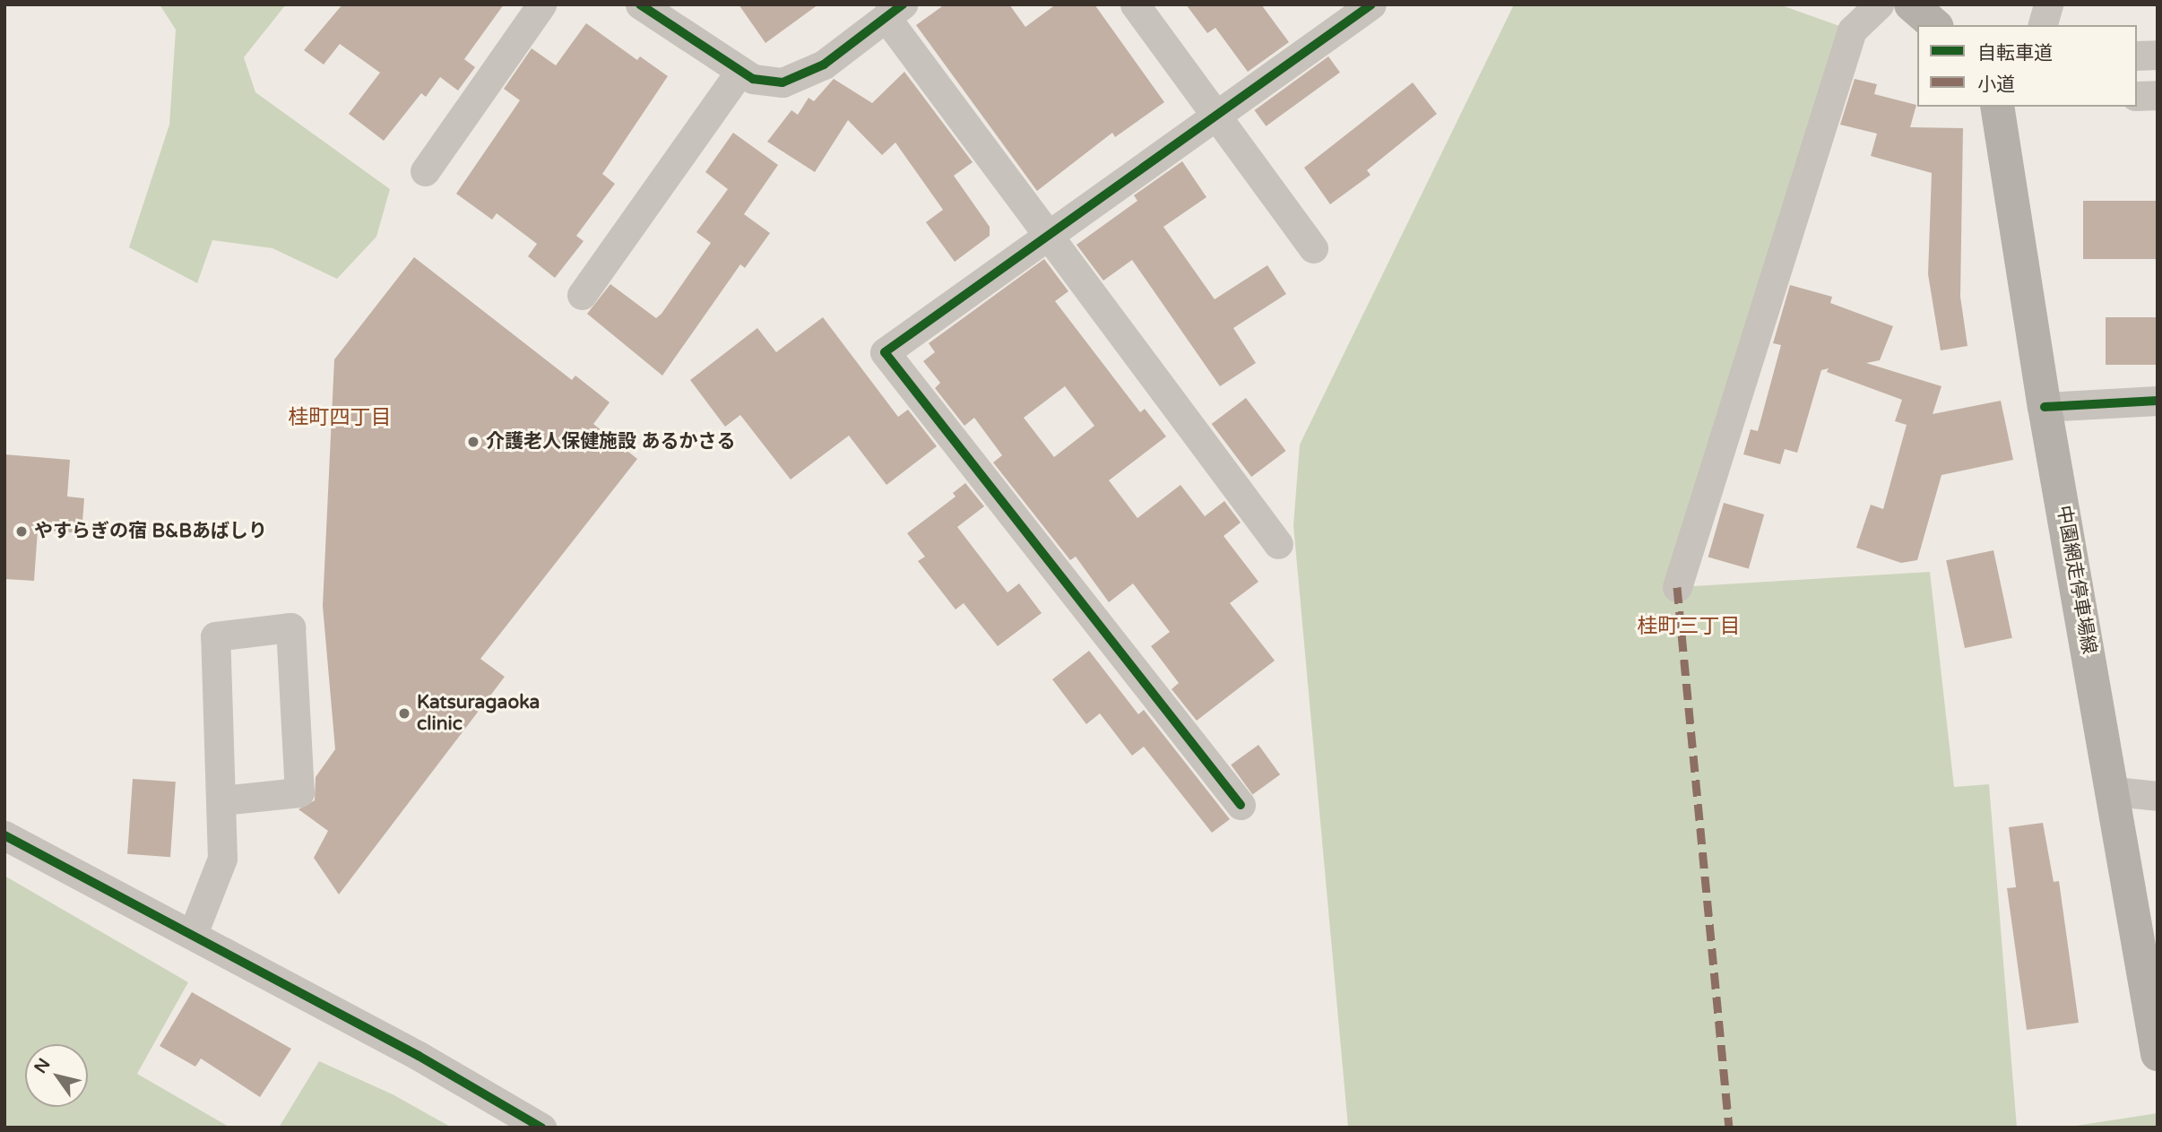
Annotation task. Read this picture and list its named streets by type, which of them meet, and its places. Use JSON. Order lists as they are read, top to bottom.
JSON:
{
  "streets": {
    "main road": ["中園網走停車場線"]
  },
  "districts": ["桂町四丁目", "桂町三丁目"],
  "places": ["介護老人保健施設 あるかさる", "やすらぎの宿 B&Bあばしり", "Katsuragaoka clinic"],
  "legend": ["自転車道", "小道"],
  "north": "top left"
}
